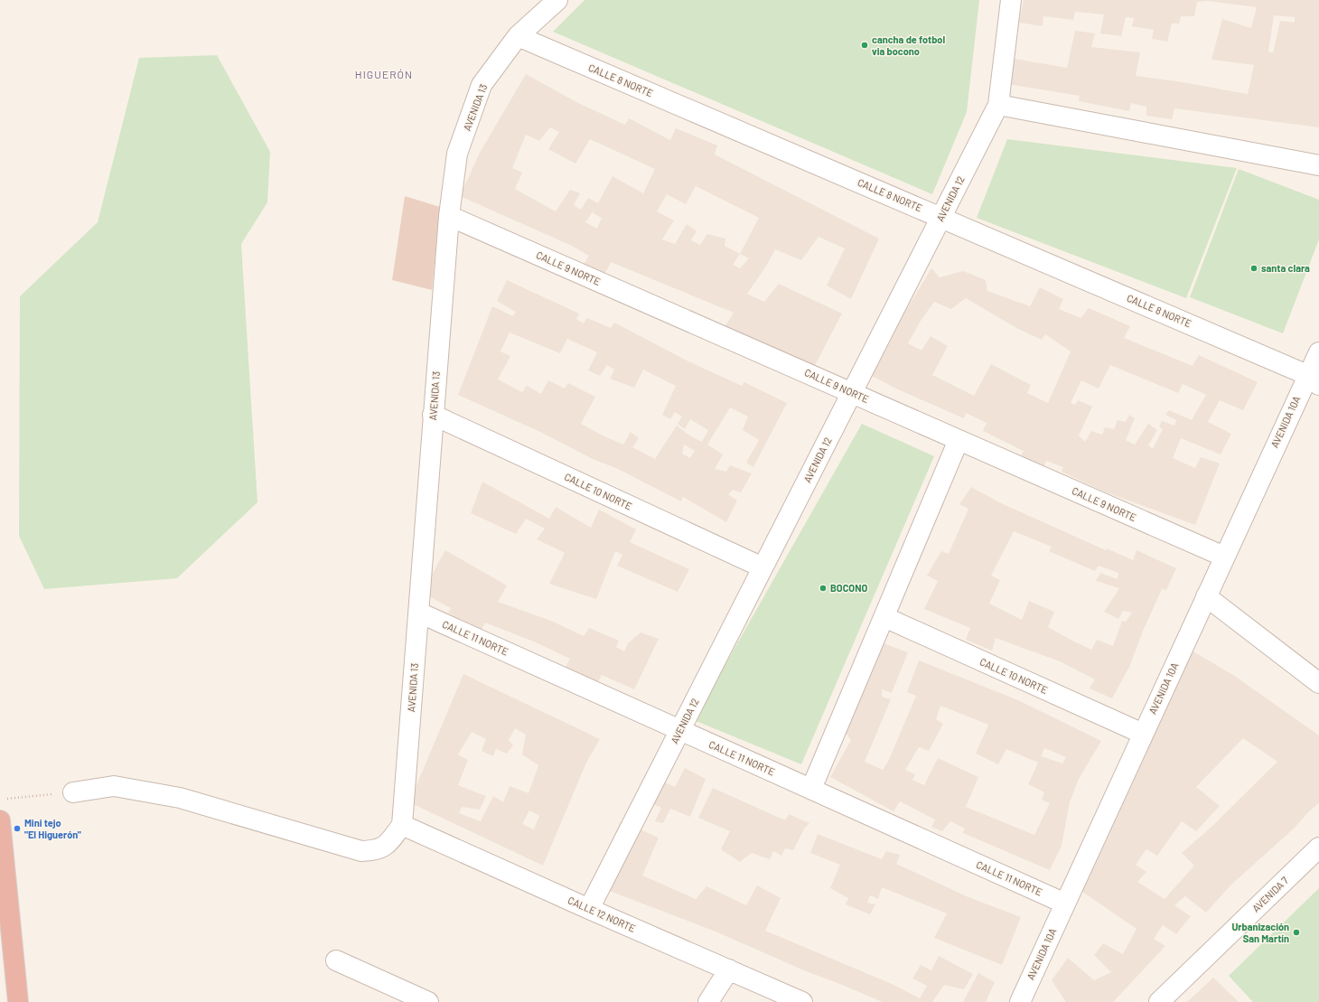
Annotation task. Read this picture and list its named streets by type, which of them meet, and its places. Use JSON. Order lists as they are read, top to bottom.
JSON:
{
  "streets": {
    "street": [
      "CALLE 8 NORTE",
      "AVENIDA 13",
      "AVENIDA 12",
      "CALLE 9 NORTE",
      "AVENIDA 10A",
      "CALLE 10 NORTE",
      "CALLE 11 NORTE",
      "AVENIDA 7",
      "CALLE 12 NORTE"
    ]
  },
  "crossings": [
    ["CALLE 8 NORTE", "AVENIDA 13"],
    ["CALLE 8 NORTE", "AVENIDA 12"],
    ["CALLE 8 NORTE", "AVENIDA 10A"],
    ["AVENIDA 13", "CALLE 9 NORTE"],
    ["AVENIDA 13", "CALLE 10 NORTE"],
    ["AVENIDA 13", "CALLE 11 NORTE"],
    ["AVENIDA 13", "CALLE 12 NORTE"],
    ["AVENIDA 12", "CALLE 9 NORTE"],
    ["AVENIDA 12", "CALLE 10 NORTE"],
    ["AVENIDA 12", "CALLE 11 NORTE"],
    ["AVENIDA 12", "CALLE 12 NORTE"],
    ["CALLE 9 NORTE", "AVENIDA 10A"],
    ["AVENIDA 10A", "CALLE 10 NORTE"],
    ["AVENIDA 10A", "CALLE 11 NORTE"]
  ],
  "districts": ["HIGUERÓN"],
  "places": [
    "cancha de fotbol via bocono",
    "santa clara",
    "BOCONO",
    "Mini tejo \"El Higuerón\"",
    "Urbanización San Martín"
  ]
}
